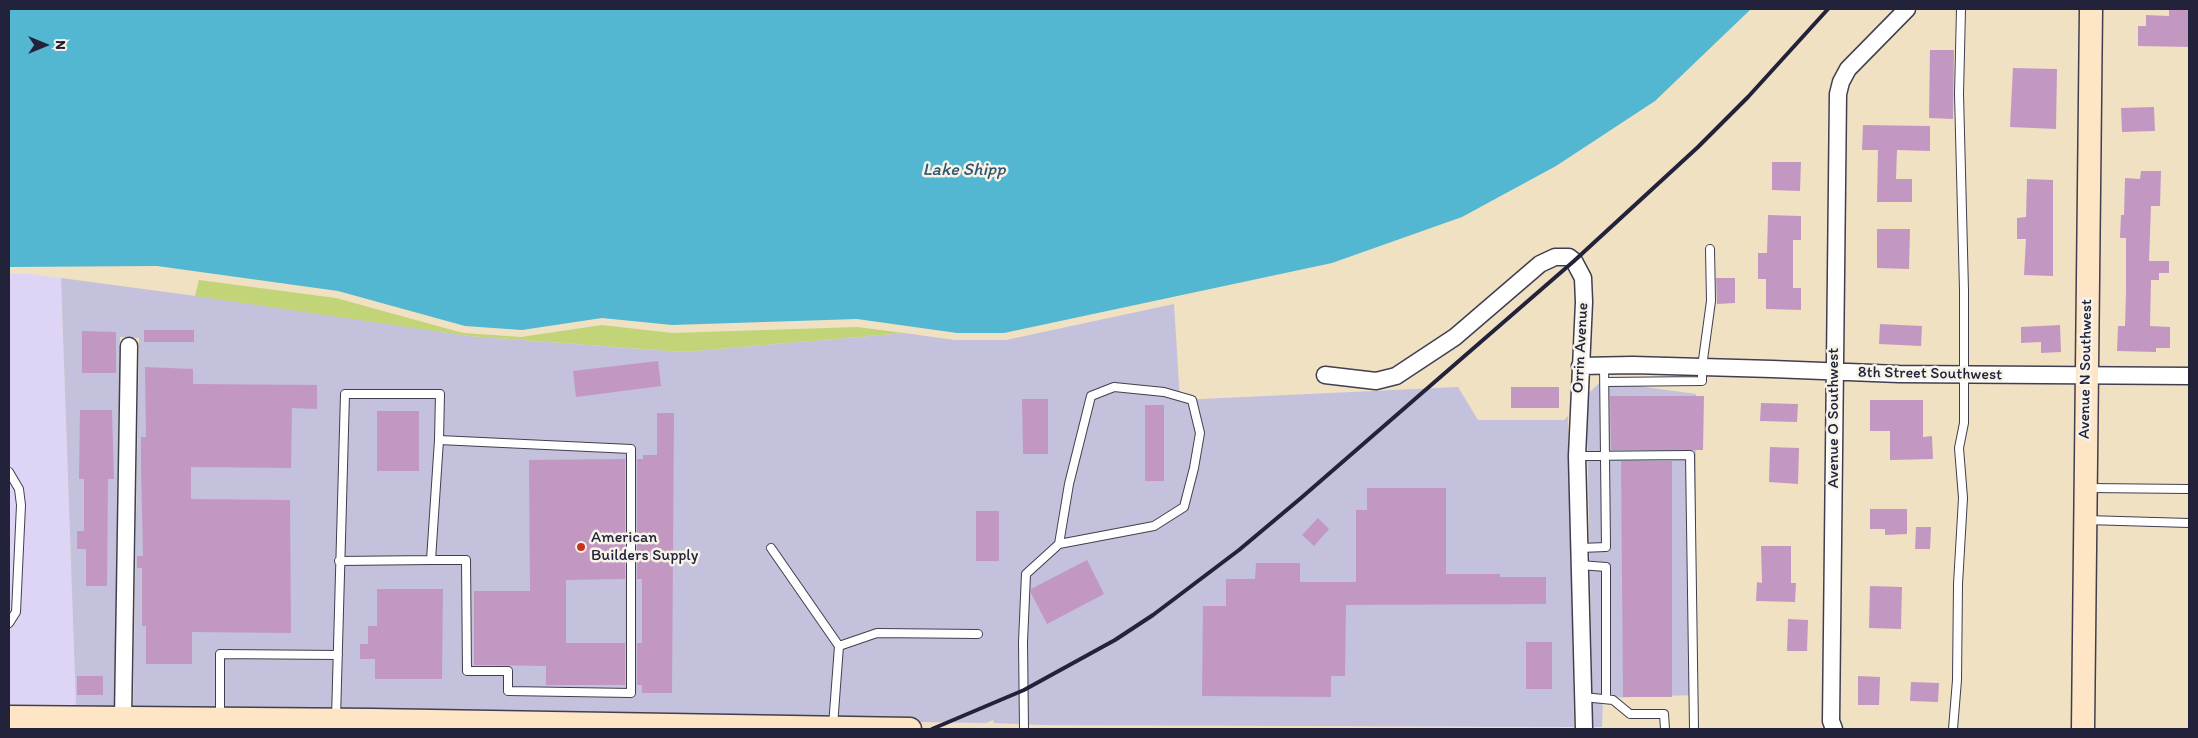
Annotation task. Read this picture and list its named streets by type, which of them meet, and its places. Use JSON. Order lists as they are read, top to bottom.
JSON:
{
  "streets": {
    "street": [
      "Orrin Avenue",
      "Avenue N Southwest",
      "8th Street Southwest",
      "Avenue O Southwest"
    ]
  },
  "crossings": [
    ["Orrin Avenue", "8th Street Southwest"],
    ["Avenue N Southwest", "8th Street Southwest"],
    ["8th Street Southwest", "Avenue O Southwest"]
  ],
  "water": ["Lake Shipp"],
  "places": ["American Builders Supply"],
  "north": "right"
}
